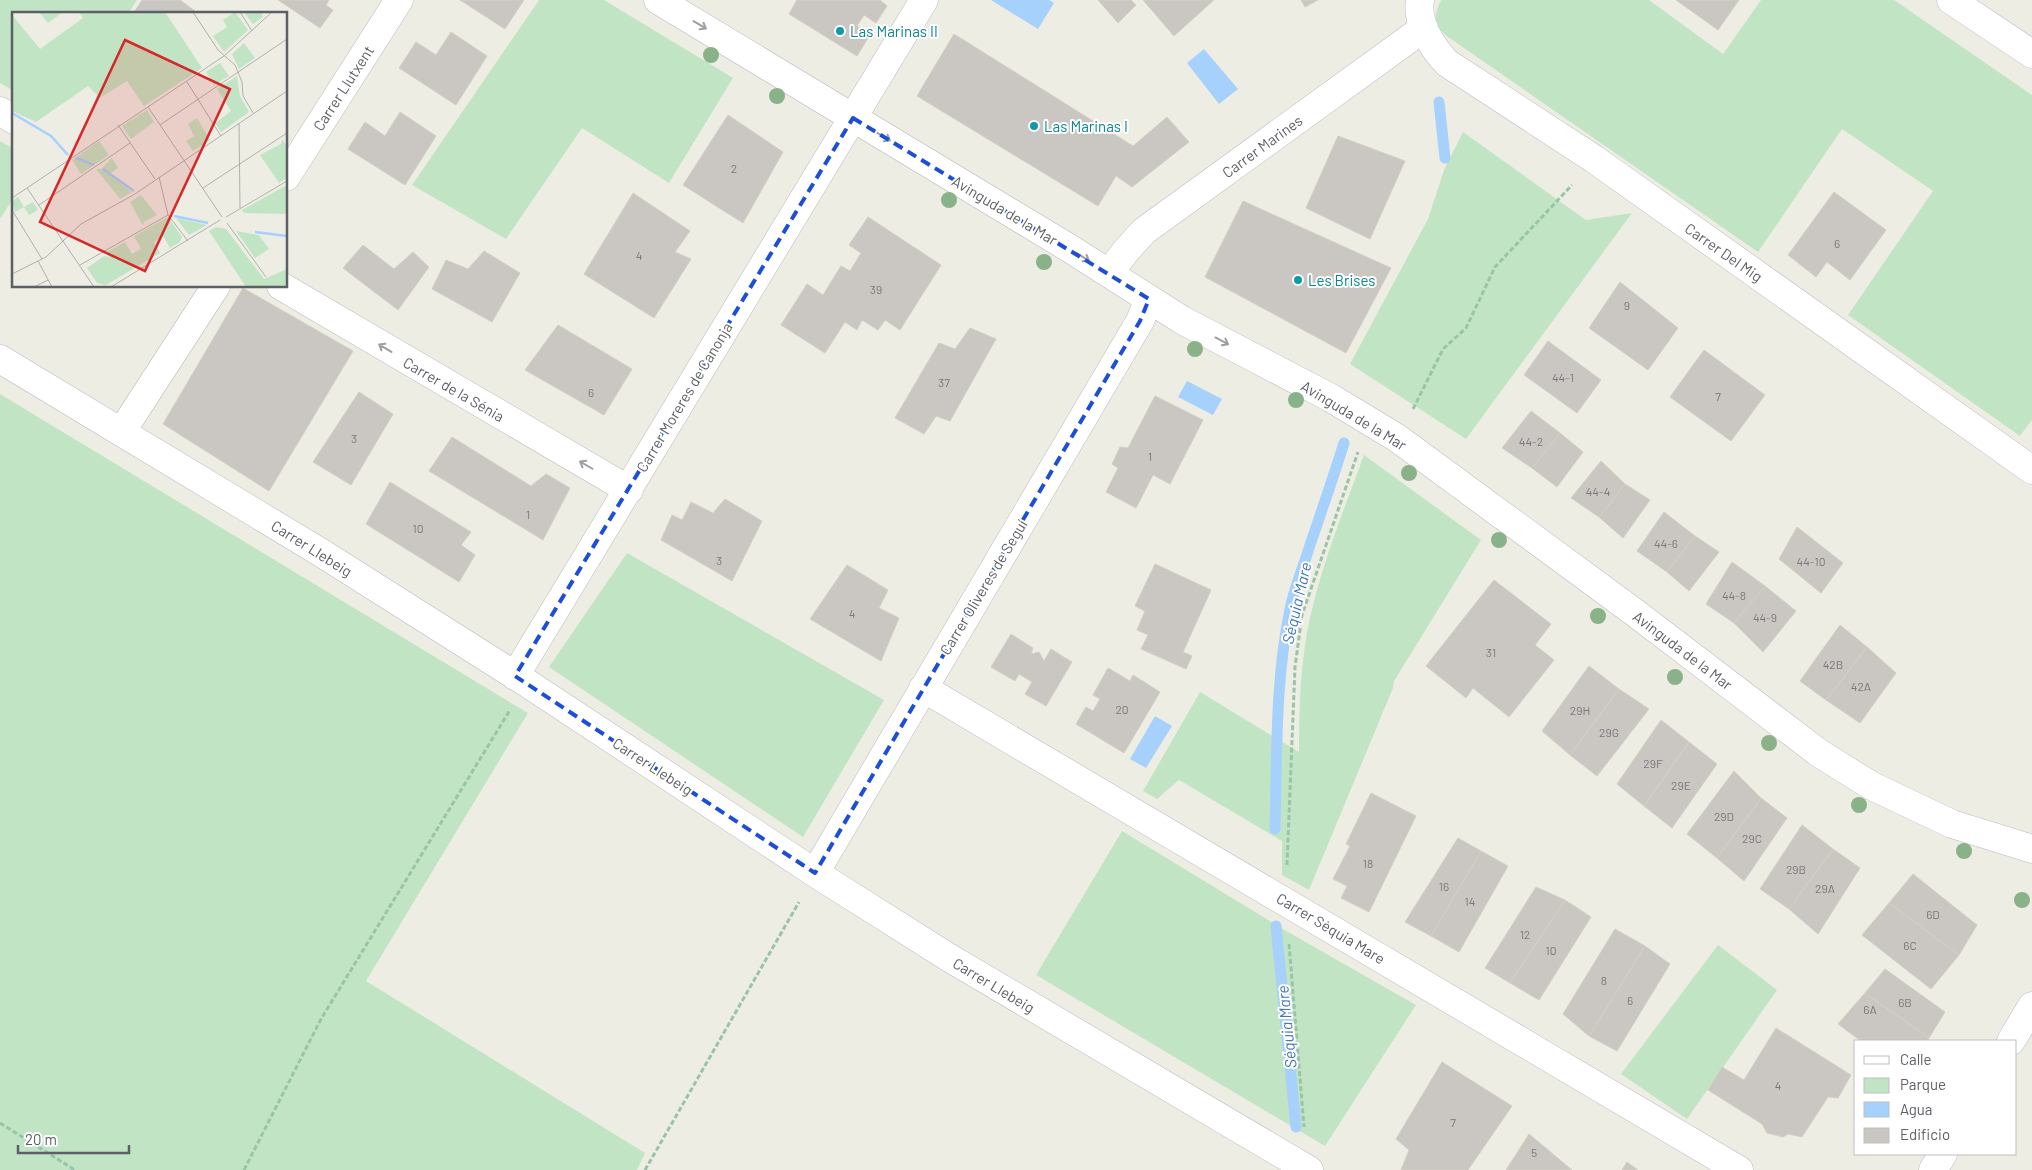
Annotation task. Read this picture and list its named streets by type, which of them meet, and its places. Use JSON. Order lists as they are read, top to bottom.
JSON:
{
  "streets": {
    "street": [
      "Carrer Llutxent",
      "Carrer Marines",
      "Avinguda de la Mar",
      "Carrer Del Mig",
      "Carrer de la Sénia",
      "Carrer Moreres de Canonja",
      "Carrer Llebeig",
      "Carrer Oliveres de Seguí",
      "Carrer Sèquia Mare"
    ]
  },
  "crossings": [
    ["Carrer Marines", "Avinguda de la Mar"],
    ["Carrer Marines", "Carrer Del Mig"],
    ["Avinguda de la Mar", "Carrer Moreres de Canonja"],
    ["Avinguda de la Mar", "Carrer Oliveres de Seguí"],
    ["Carrer de la Sénia", "Carrer Moreres de Canonja"],
    ["Carrer Moreres de Canonja", "Carrer Llebeig"],
    ["Carrer Llebeig", "Carrer Oliveres de Seguí"],
    ["Carrer Oliveres de Seguí", "Carrer Sèquia Mare"]
  ],
  "one_way": ["Avinguda de la Mar", "Carrer de la Sénia"],
  "water": ["Séquia Mare"],
  "places": ["Las Marinas II", "Las Marinas I", "Les Brises"],
  "house_numbers": [
    "2",
    "6",
    "4",
    "39",
    "9",
    "44-1",
    "37",
    "6",
    "7",
    "3",
    "44-2",
    "1",
    "44-4",
    "1",
    "10",
    "44-6",
    "3",
    "44-10",
    "44-8",
    "4",
    "44-9",
    "31",
    "42B",
    "42A",
    "20",
    "29H",
    "29G",
    "29F",
    "29E",
    "29D",
    "29C",
    "18",
    "29B",
    "16",
    "29A",
    "14",
    "6D",
    "12",
    "6C",
    "10",
    "8",
    "6",
    "6B",
    "6A",
    "4",
    "7",
    "5"
  ],
  "legend": [
    "Calle",
    "Parque",
    "Agua",
    "Edificio"
  ],
  "scale_bar": "20 m"
}
